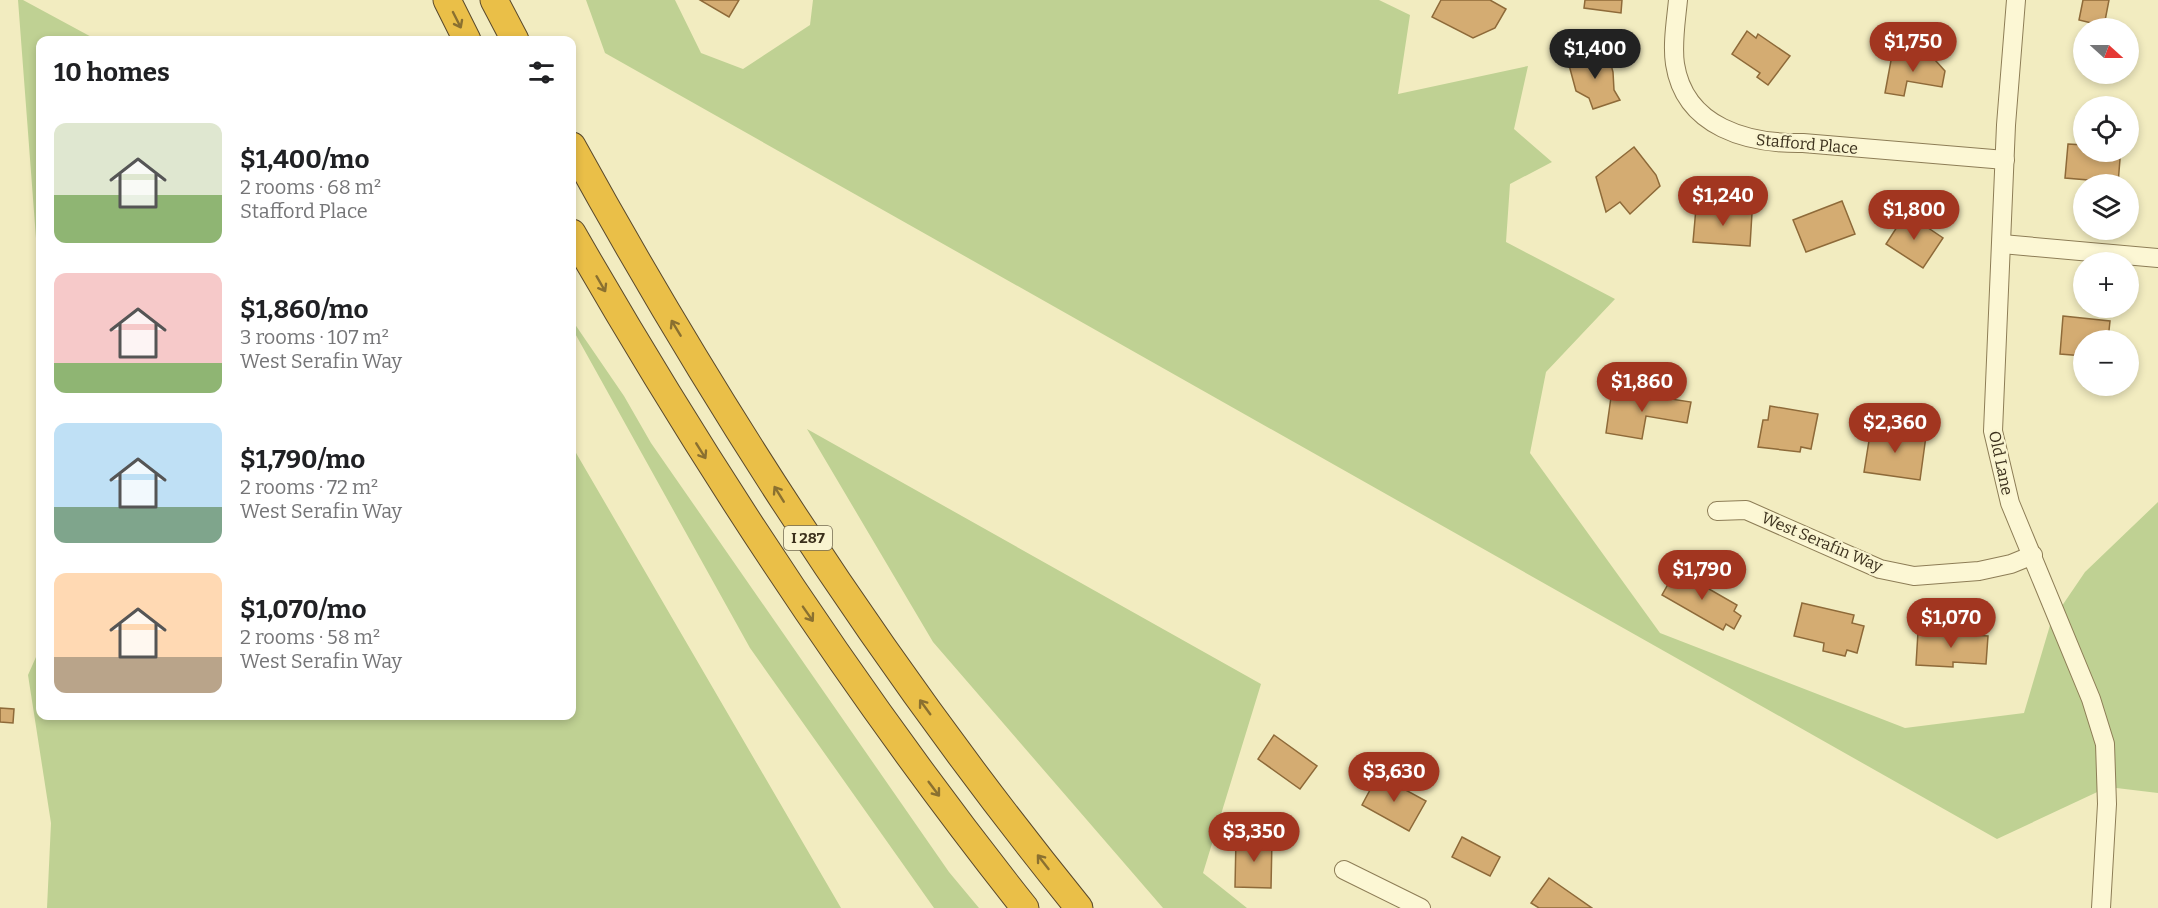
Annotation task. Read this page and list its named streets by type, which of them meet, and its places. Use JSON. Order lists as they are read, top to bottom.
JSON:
{
  "streets": {
    "highway": ["I 287"],
    "street": ["Stafford Place", "Old Lane", "West Serafin Way"]
  },
  "crossings": [
    ["Stafford Place", "Old Lane"],
    ["Old Lane", "West Serafin Way"]
  ],
  "north": "right",
  "page": {
    "map_buttons": ["+", "−"],
    "price": [
      "$1,750",
      "$1,400",
      "$1,240",
      "$1,800",
      "$1,860",
      "$2,360",
      "$1,790",
      "$1,070",
      "$3,630",
      "$3,350"
    ],
    "heading": "10 homes",
    "list": [
      {
        "name": "$1,400/mo",
        "note": "2 rooms · 68 m² · Stafford Place"
      },
      {
        "name": "$1,860/mo",
        "note": "3 rooms · 107 m² · West Serafin Way"
      },
      {
        "name": "$1,790/mo",
        "note": "2 rooms · 72 m² · West Serafin Way"
      },
      {
        "name": "$1,070/mo",
        "note": "2 rooms · 58 m² · West Serafin Way"
      }
    ]
  }
}
